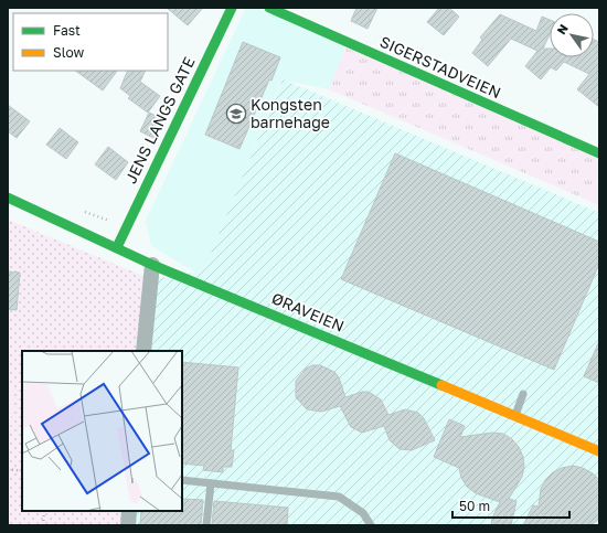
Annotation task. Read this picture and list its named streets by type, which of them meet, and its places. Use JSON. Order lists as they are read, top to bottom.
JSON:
{
  "streets": {
    "street": ["SIGERSTADVEIEN", "JENS LANGS GATE", "ØRAVEIEN"]
  },
  "crossings": [
    ["JENS LANGS GATE", "ØRAVEIEN"]
  ],
  "places": {
    "school or university": ["Kongsten barnehage"]
  },
  "legend": ["Fast", "Slow"],
  "scale_bar": "50 m",
  "north": "top left"
}
